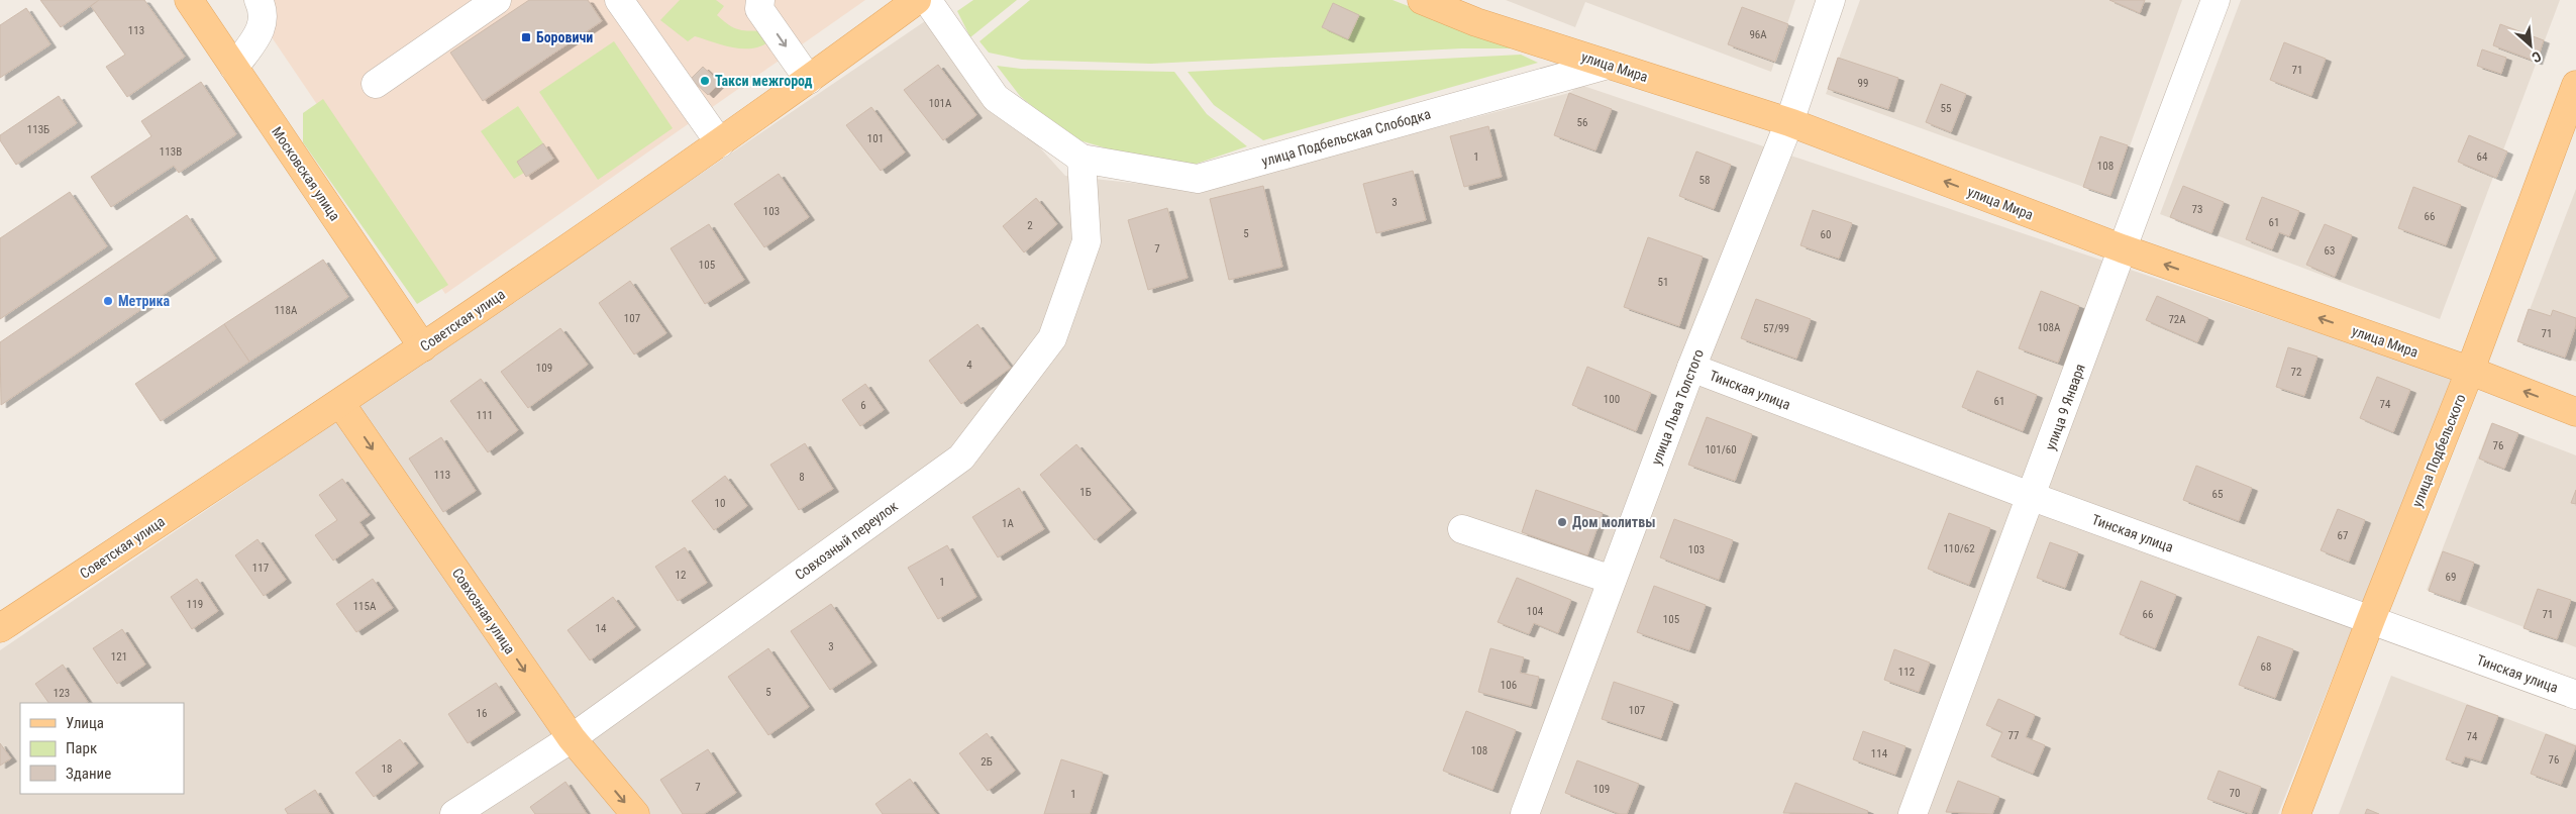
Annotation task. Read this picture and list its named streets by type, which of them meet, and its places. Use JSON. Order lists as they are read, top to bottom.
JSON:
{
  "streets": {
    "main road": [
      "улица Мира",
      "Московская улица",
      "Советская улица",
      "улица Подбельского",
      "Совхозная улица"
    ],
    "street": [
      "улица Подбельская Слободка",
      "Тинская улица",
      "улица Льва Толстого",
      "улица 9 Января",
      "Совхозный переулок"
    ]
  },
  "crossings": [
    ["улица Мира", "улица Подбельская Слободка"],
    ["улица Мира", "улица Льва Толстого"],
    ["улица Мира", "улица 9 Января"],
    ["улица Мира", "улица Подбельского"],
    ["улица Подбельская Слободка", "Совхозный переулок"],
    ["Московская улица", "Советская улица"],
    ["Советская улица", "Совхозная улица"],
    ["Тинская улица", "улица Льва Толстого"],
    ["Тинская улица", "улица 9 Января"],
    ["Тинская улица", "улица Подбельского"],
    ["Совхозный переулок", "Совхозная улица"]
  ],
  "one_way": ["улица Мира", "Совхозная улица"],
  "places": {
    "transit": ["Боровичи"],
    "other": ["Такси межгород", "Метрика", "Дом молитвы"]
  },
  "house_numbers": [
    "113",
    "96А",
    "71",
    "99",
    "101А",
    "55",
    "56",
    "113Б",
    "101",
    "113В",
    "1",
    "64",
    "108",
    "58",
    "3",
    "73",
    "103",
    "66",
    "61",
    "2",
    "5",
    "60",
    "7",
    "63",
    "105",
    "51",
    "118А",
    "107",
    "72А",
    "108А",
    "57/99",
    "71",
    "4",
    "109",
    "72",
    "100",
    "61",
    "74",
    "6",
    "111",
    "76",
    "101/60",
    "113",
    "8",
    "1Б",
    "65",
    "10",
    "1А",
    "67",
    "110/62",
    "103",
    "117",
    "12",
    "69",
    "1",
    "119",
    "115А",
    "104",
    "66",
    "71",
    "105",
    "14",
    "3",
    "121",
    "68",
    "112",
    "106",
    "5",
    "123",
    "107",
    "16",
    "77",
    "74",
    "108",
    "114",
    "76",
    "2Б",
    "18",
    "7",
    "109",
    "70",
    "1"
  ],
  "legend": ["Улица", "Парк", "Здание"],
  "north": "bottom right"
}
